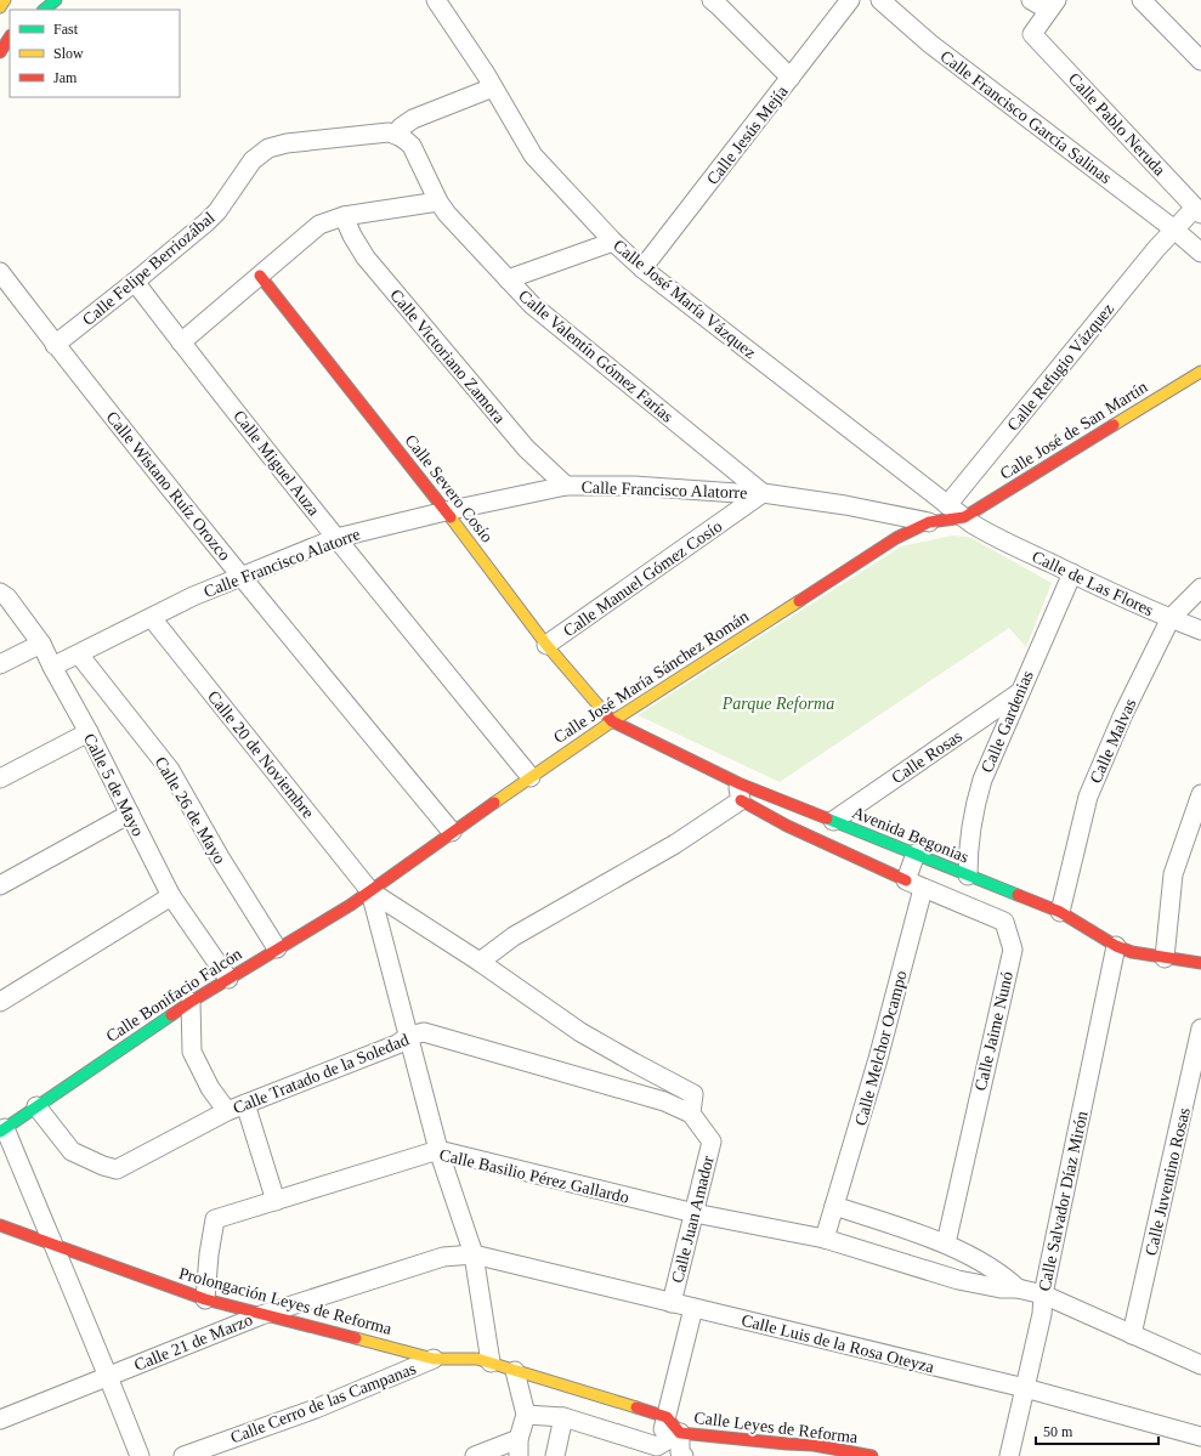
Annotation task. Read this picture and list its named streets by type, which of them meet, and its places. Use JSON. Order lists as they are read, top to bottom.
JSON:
{
  "streets": {
    "street": [
      "Calle Francisco García Salinas",
      "Calle Pablo Neruda",
      "Calle Jesús Mejía",
      "Calle Felipe Berriozábal",
      "Calle José María Vázquez",
      "Calle Victoriano Zamora",
      "Calle Valentín Gómez Farías",
      "Calle Refugio Vázquez",
      "Calle José de San Martín",
      "Calle Miguel Auza",
      "Calle Wistano Ruíz Orozco",
      "Calle Severo Cosío",
      "Calle Francisco Alatorre",
      "Calle Manuel Gómez Cosío",
      "Calle de Las Flores",
      "Calle José María Sánchez Román",
      "Calle Gardenias",
      "Calle Malvas",
      "Calle 20 de Noviembre",
      "Calle Rosas",
      "Calle 5 de Mayo",
      "Calle 26 de Mayo",
      "Avenida Begonias",
      "Calle Bonifacio Falcón",
      "Calle Jaime Nunó",
      "Calle Melchor Ocampo",
      "Calle Tratado de la Soledad",
      "Calle Basilio Pérez Gallardo",
      "Calle Juventino Rosas",
      "Calle Salvador Díaz Mirón",
      "Calle Juan Amador",
      "Prolongación Leyes de Reforma",
      "Calle 21 de Marzo",
      "Calle Luis de la Rosa Oteyza",
      "Calle Cerro de las Campanas",
      "Calle Leyes de Reforma"
    ]
  },
  "crossings": [
    ["Calle Francisco García Salinas", "Calle Refugio Vázquez"],
    ["Calle Pablo Neruda", "Calle Refugio Vázquez"],
    ["Calle Jesús Mejía", "Calle José María Vázquez"],
    ["Calle Felipe Berriozábal", "Calle Valentín Gómez Farías"],
    ["Calle Felipe Berriozábal", "Calle Miguel Auza"],
    ["Calle Felipe Berriozábal", "Calle Wistano Ruíz Orozco"],
    ["Calle José María Vázquez", "Calle Refugio Vázquez"],
    ["Calle José María Vázquez", "Calle José de San Martín"],
    ["Calle José María Vázquez", "Calle de Las Flores"],
    ["Calle José María Vázquez", "Calle José María Sánchez Román"],
    ["Calle Victoriano Zamora", "Calle Francisco Alatorre"],
    ["Calle Valentín Gómez Farías", "Calle Francisco Alatorre"],
    ["Calle Valentín Gómez Farías", "Calle Manuel Gómez Cosío"],
    ["Calle José de San Martín", "Calle de Las Flores"],
    ["Calle José de San Martín", "Calle José María Sánchez Román"],
    ["Calle Miguel Auza", "Calle Francisco Alatorre"],
    ["Calle Miguel Auza", "Calle José María Sánchez Román"],
    ["Calle Wistano Ruíz Orozco", "Calle Francisco Alatorre"],
    ["Calle Wistano Ruíz Orozco", "Calle José María Sánchez Román"],
    ["Calle Severo Cosío", "Calle Francisco Alatorre"],
    ["Calle Severo Cosío", "Calle Manuel Gómez Cosío"],
    ["Calle Severo Cosío", "Calle José María Sánchez Román"],
    ["Calle Severo Cosío", "Avenida Begonias"],
    ["Calle Francisco Alatorre", "Calle Manuel Gómez Cosío"],
    ["Calle Francisco Alatorre", "Calle José María Sánchez Román"],
    ["Calle Francisco Alatorre", "Calle 20 de Noviembre"],
    ["Calle Francisco Alatorre", "Calle 5 de Mayo"],
    ["Calle Francisco Alatorre", "Calle 26 de Mayo"],
    ["Calle de Las Flores", "Calle José María Sánchez Román"],
    ["Calle de Las Flores", "Calle Gardenias"],
    ["Calle de Las Flores", "Calle Malvas"],
    ["Calle José María Sánchez Román", "Calle 20 de Noviembre"],
    ["Calle José María Sánchez Román", "Avenida Begonias"],
    ["Calle José María Sánchez Román", "Calle Bonifacio Falcón"],
    ["Calle Gardenias", "Calle Rosas"],
    ["Calle Gardenias", "Avenida Begonias"],
    ["Calle Malvas", "Avenida Begonias"],
    ["Calle 20 de Noviembre", "Calle Bonifacio Falcón"],
    ["Calle Rosas", "Avenida Begonias"],
    ["Calle 5 de Mayo", "Calle Bonifacio Falcón"],
    ["Calle 26 de Mayo", "Calle Bonifacio Falcón"],
    ["Avenida Begonias", "Calle Melchor Ocampo"],
    ["Avenida Begonias", "Calle Salvador Díaz Mirón"],
    ["Calle Bonifacio Falcón", "Calle Tratado de la Soledad"],
    ["Calle Jaime Nunó", "Calle Melchor Ocampo"],
    ["Calle Jaime Nunó", "Calle Basilio Pérez Gallardo"],
    ["Calle Melchor Ocampo", "Calle Basilio Pérez Gallardo"],
    ["Calle Tratado de la Soledad", "Calle Juan Amador"],
    ["Calle Basilio Pérez Gallardo", "Calle Juventino Rosas"],
    ["Calle Basilio Pérez Gallardo", "Calle Salvador Díaz Mirón"],
    ["Calle Basilio Pérez Gallardo", "Calle Juan Amador"],
    ["Calle Basilio Pérez Gallardo", "Prolongación Leyes de Reforma"],
    ["Calle Salvador Díaz Mirón", "Calle Luis de la Rosa Oteyza"],
    ["Calle Juan Amador", "Calle Luis de la Rosa Oteyza"],
    ["Calle Juan Amador", "Calle Leyes de Reforma"],
    ["Prolongación Leyes de Reforma", "Calle 21 de Marzo"],
    ["Prolongación Leyes de Reforma", "Calle Cerro de las Campanas"],
    ["Calle 21 de Marzo", "Calle Luis de la Rosa Oteyza"]
  ],
  "parks": ["Parque Reforma"],
  "legend": ["Fast", "Slow", "Jam"],
  "scale_bar": "50 m"
}
